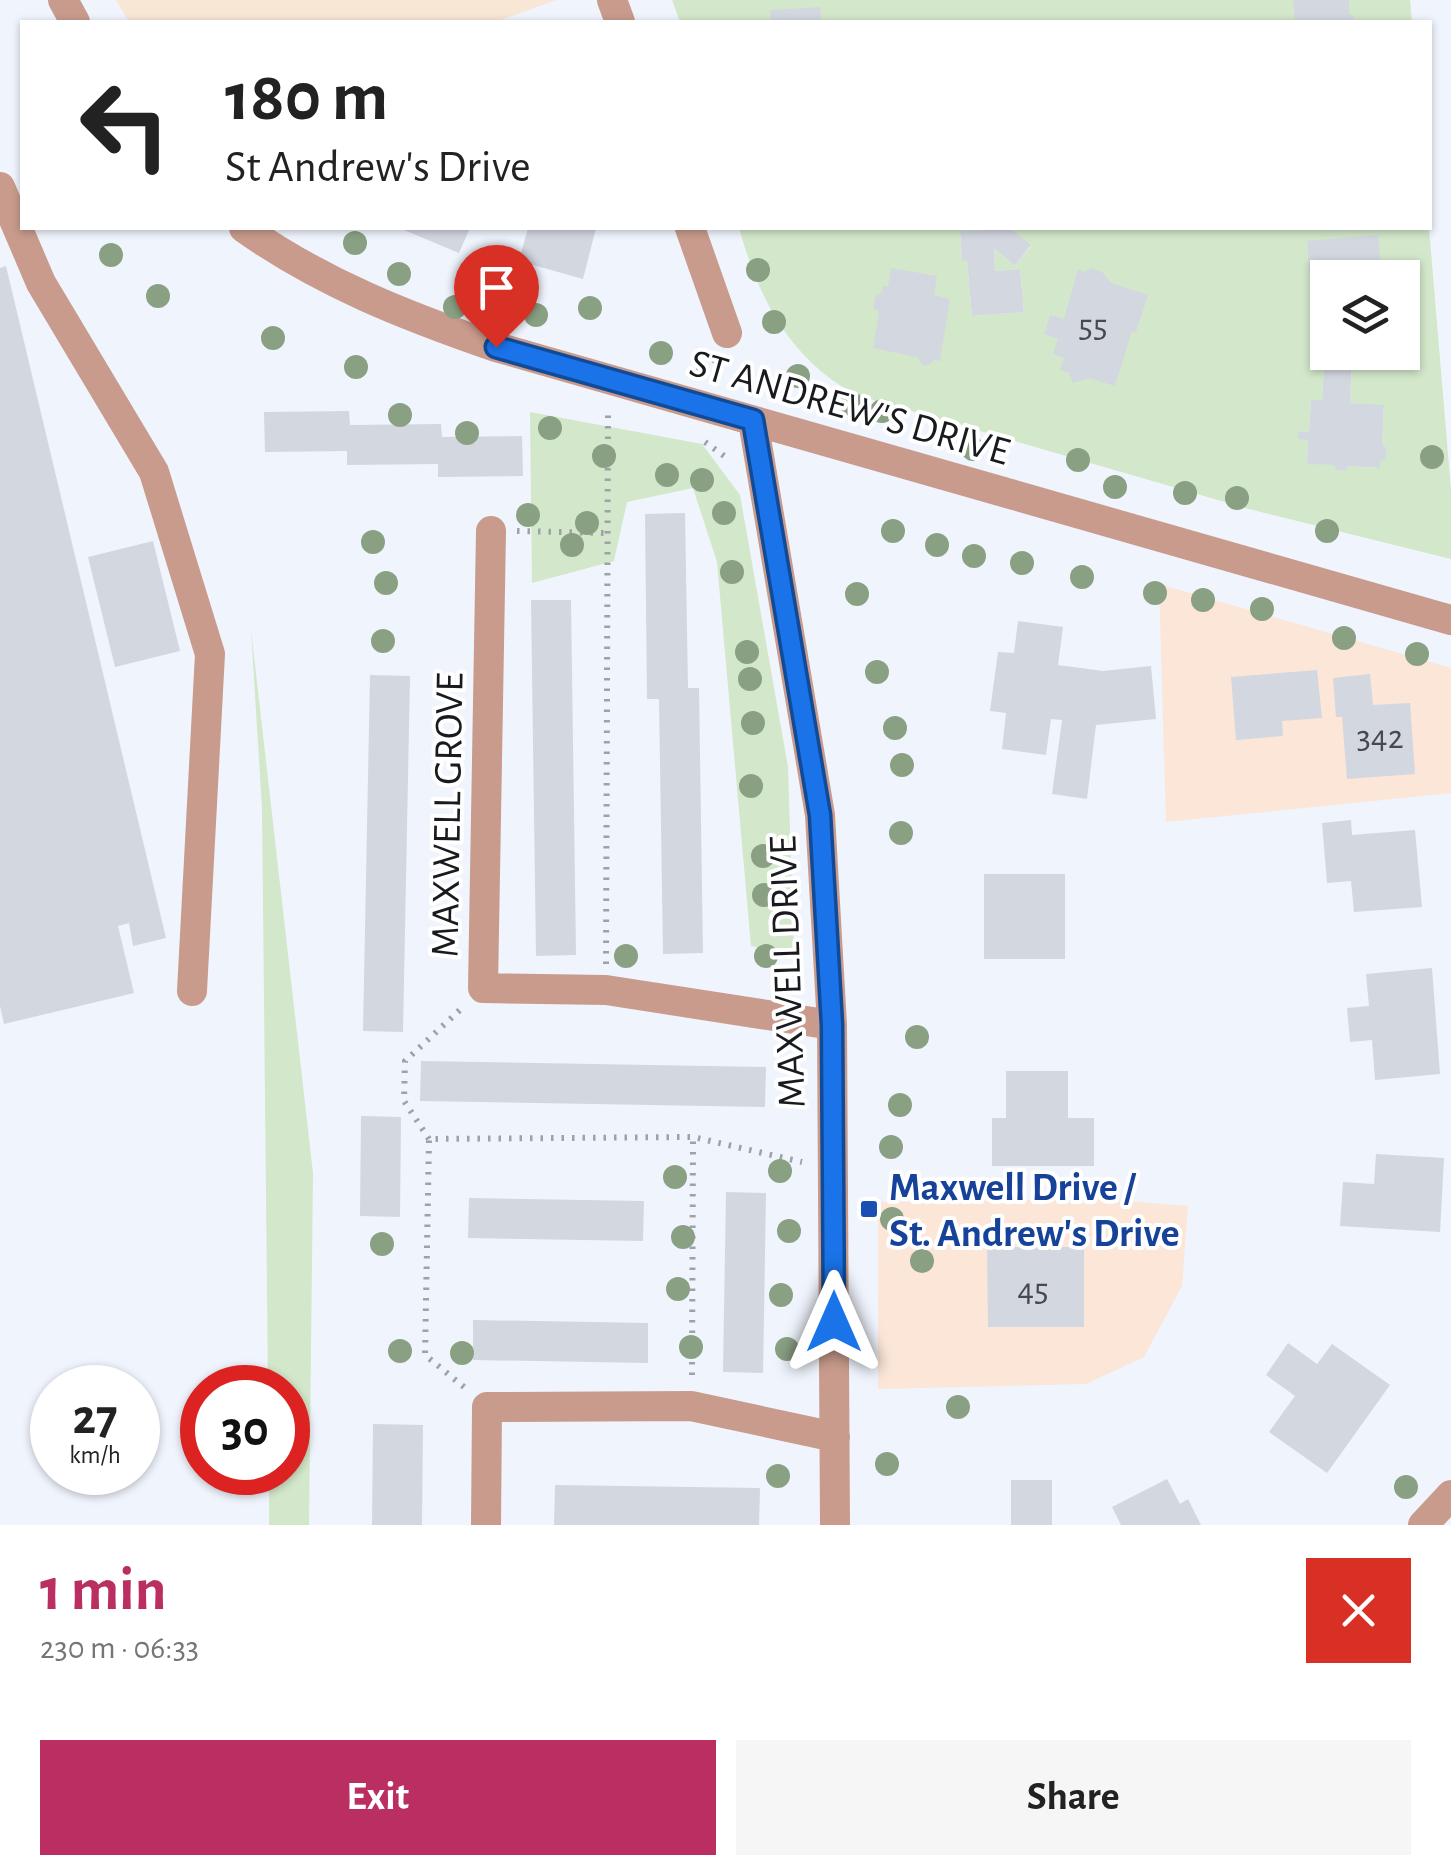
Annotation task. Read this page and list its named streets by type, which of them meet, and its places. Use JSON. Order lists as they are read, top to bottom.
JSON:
{
  "streets": {
    "street": ["ST ANDREW'S DRIVE", "MAXWELL GROVE", "MAXWELL DRIVE"]
  },
  "crossings": [
    ["ST ANDREW'S DRIVE", "MAXWELL DRIVE"],
    ["MAXWELL GROVE", "MAXWELL DRIVE"]
  ],
  "places": {
    "transit": ["Maxwell Drive / St. Andrew's Drive"]
  },
  "house_numbers": ["55", "342", "45"],
  "page": {
    "turn": ["180 m", "St Andrew's Drive"],
    "speed": "27 km/h",
    "limit": "30",
    "heading": ["1 min", "230 m · 06:33"],
    "buttons": ["Exit", "Share"]
  }
}
